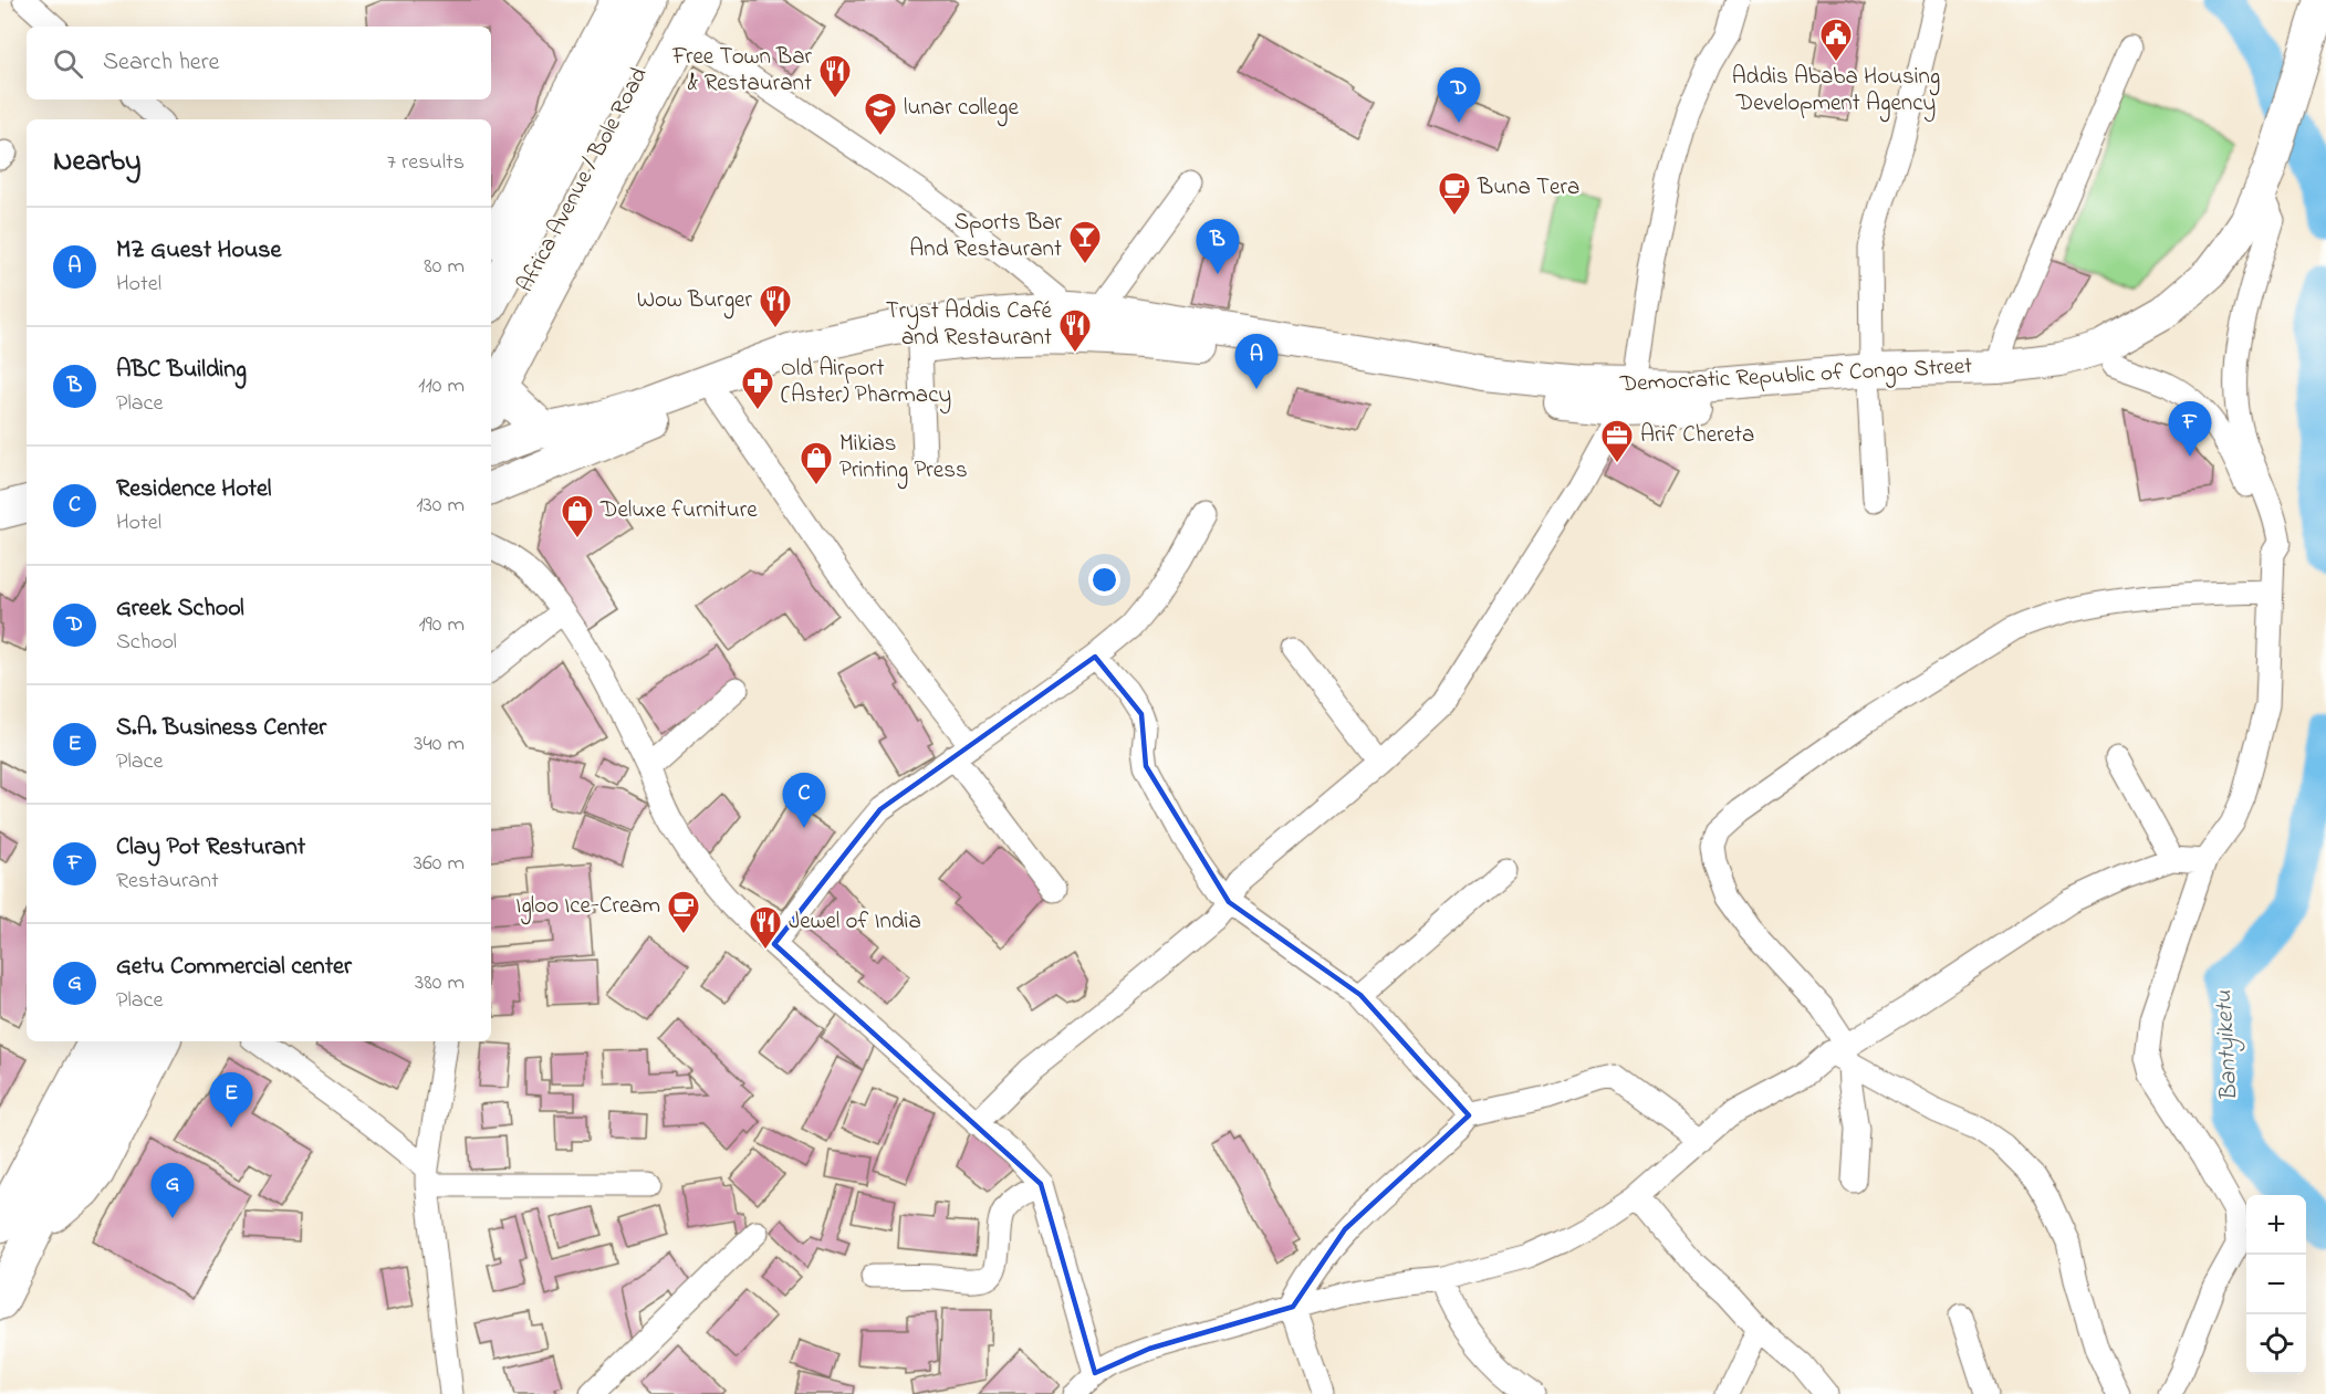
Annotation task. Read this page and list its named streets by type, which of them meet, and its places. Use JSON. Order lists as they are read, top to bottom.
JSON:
{
  "streets": {
    "main road": ["Africa Avenue / Bole Road", "Democratic Republic of Congo Street"]
  },
  "water": ["Bantyiketu"],
  "places": {
    "public building": ["Addis Ababa Housing Development Agency"],
    "restaurant": [
      "Free Town Bar & Restaurant",
      "Wow Burger",
      "Tryst Addis Café and Restaurant",
      "Jewel of India"
    ],
    "school or university": ["lunar college"],
    "cafe": ["Buna Tera", "Igloo Ice-Cream"],
    "bar": ["Sports Bar And Restaurant"],
    "pharmacy": ["Old Airport (Aster) Pharmacy"],
    "office": ["Arif Chereta"],
    "shop": ["Mikias Printing Press", "Deluxe furniture"]
  },
  "page": {
    "search": "Search here",
    "pins": [
      "D",
      "B",
      "A",
      "F",
      "C",
      "E",
      "G"
    ],
    "heading": ["Nearby", "7 results"],
    "list": [
      {
        "mark": "A",
        "name": "MZ Guest House",
        "note": "Hotel",
        "value": "80 m"
      },
      {
        "mark": "B",
        "name": "ABC Building",
        "note": "Place",
        "value": "110 m"
      },
      {
        "mark": "C",
        "name": "Residence Hotel",
        "note": "Hotel",
        "value": "130 m"
      },
      {
        "mark": "D",
        "name": "Greek School",
        "note": "School",
        "value": "190 m"
      },
      {
        "mark": "E",
        "name": "S.A. Business Center",
        "note": "Place",
        "value": "340 m"
      },
      {
        "mark": "F",
        "name": "Clay Pot Resturant",
        "note": "Restaurant",
        "value": "360 m"
      },
      {
        "mark": "G",
        "name": "Getu Commercial center",
        "note": "Place",
        "value": "380 m"
      }
    ],
    "map_buttons": ["+", "−"]
  }
}
